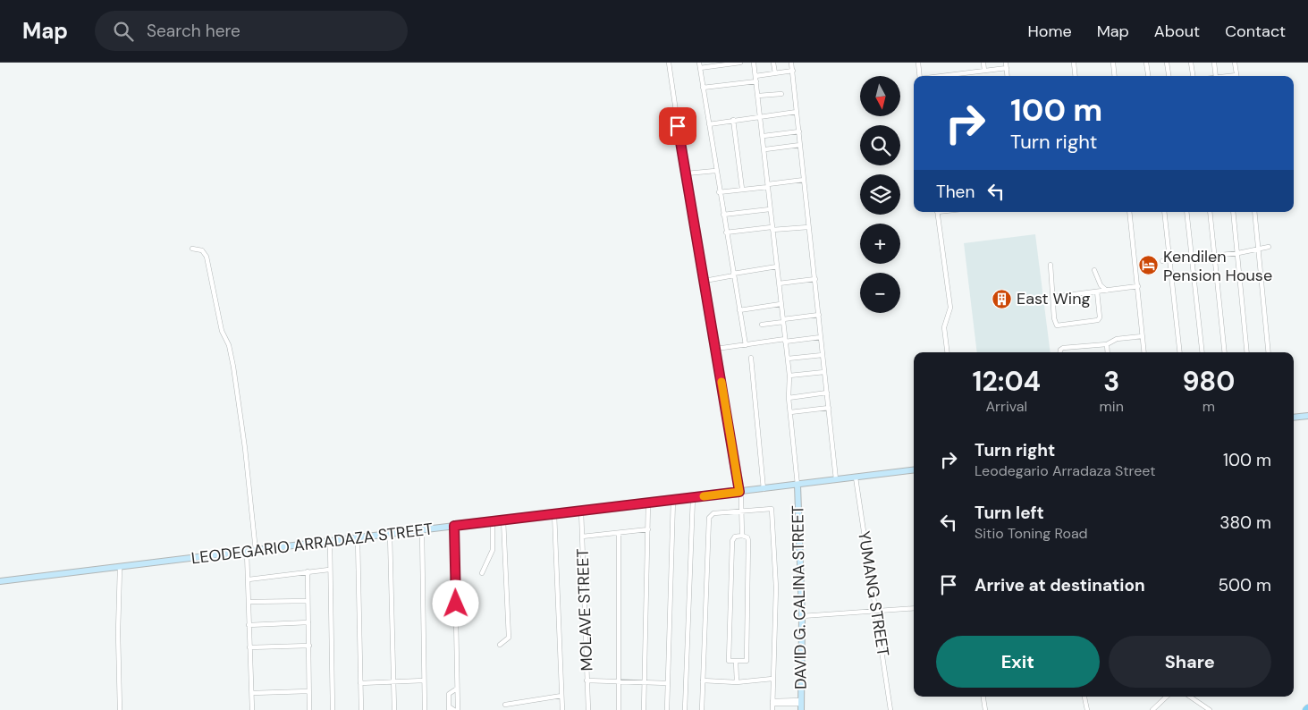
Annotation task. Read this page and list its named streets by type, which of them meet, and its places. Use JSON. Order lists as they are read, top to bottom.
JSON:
{
  "streets": {
    "street": [
      "LEODEGARIO ARRADAZA STREET",
      "YUMANG STREET",
      "DAVID G. CALINA STREET",
      "MOLAVE STREET"
    ]
  },
  "crossings": [
    ["LEODEGARIO ARRADAZA STREET", "YUMANG STREET"],
    ["LEODEGARIO ARRADAZA STREET", "DAVID G. CALINA STREET"],
    ["LEODEGARIO ARRADAZA STREET", "MOLAVE STREET"]
  ],
  "places": {
    "hotel": ["Kendilen Pension House"],
    "building": ["East Wing"]
  },
  "north": "bottom",
  "page": {
    "header": "Map",
    "search": "Search here",
    "nav": [
      "Home",
      "Map",
      "About",
      "Contact"
    ],
    "map_buttons": ["+", "−"],
    "turn": ["100 m", "Turn right"],
    "then": "Then",
    "eta": [
      "12:04",
      "Arrival",
      "3",
      "min",
      "980",
      "m"
    ],
    "list": [
      {
        "name": "Turn right",
        "note": "Leodegario Arradaza Street",
        "value": "100 m"
      },
      {
        "name": "Turn left",
        "note": "Sitio Toning Road",
        "value": "380 m"
      },
      {
        "name": "Arrive at destination",
        "value": "500 m"
      }
    ],
    "buttons": ["Exit", "Share"]
  }
}
